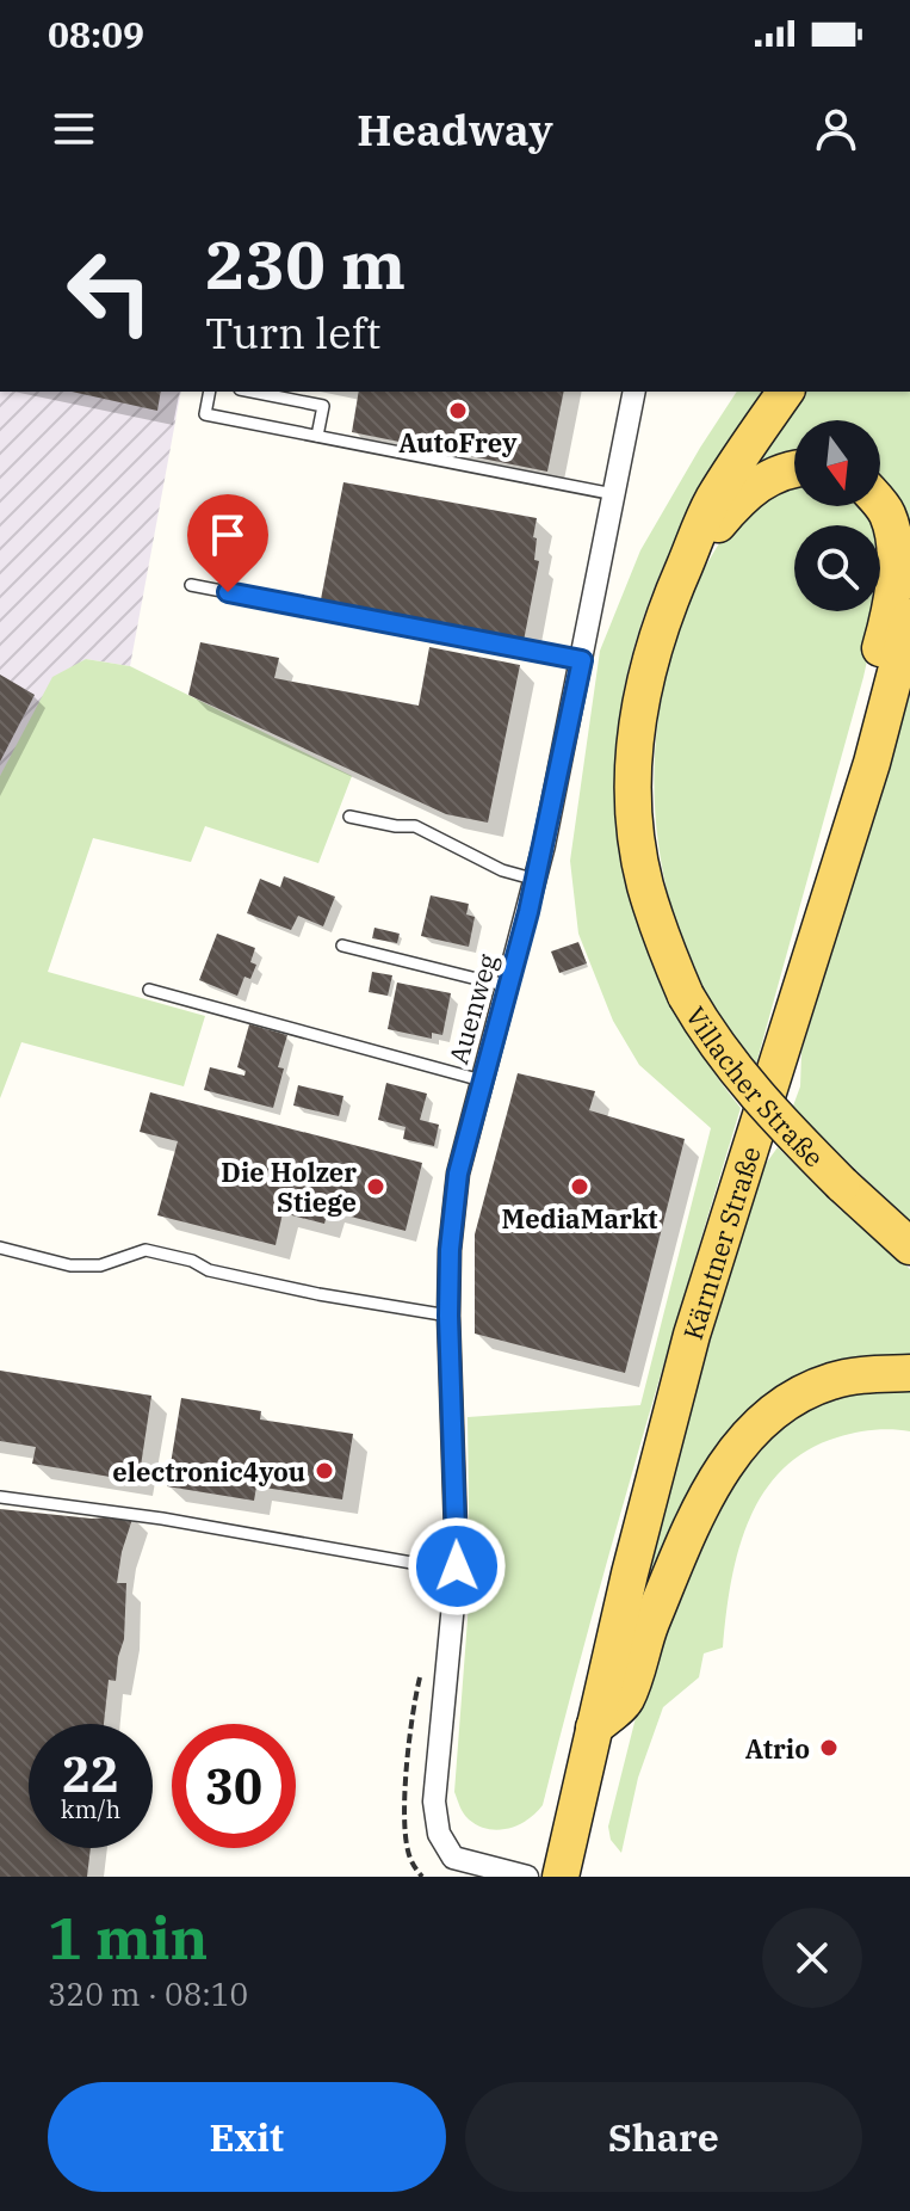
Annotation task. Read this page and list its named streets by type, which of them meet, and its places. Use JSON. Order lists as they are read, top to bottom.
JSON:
{
  "streets": {
    "main road": ["Villacher Straße", "Kärntner Straße"],
    "street": ["Auenweg"]
  },
  "places": [
    "AutoFrey",
    "Die Holzer Stiege",
    "MediaMarkt",
    "electronic4you",
    "Atrio"
  ],
  "north": "bottom",
  "page": {
    "status": "08:09",
    "header": "Headway",
    "turn": ["230 m", "Turn left"],
    "speed": "22 km/h",
    "limit": "30",
    "heading": ["1 min", "320 m · 08:10"],
    "buttons": ["Exit", "Share"]
  }
}
